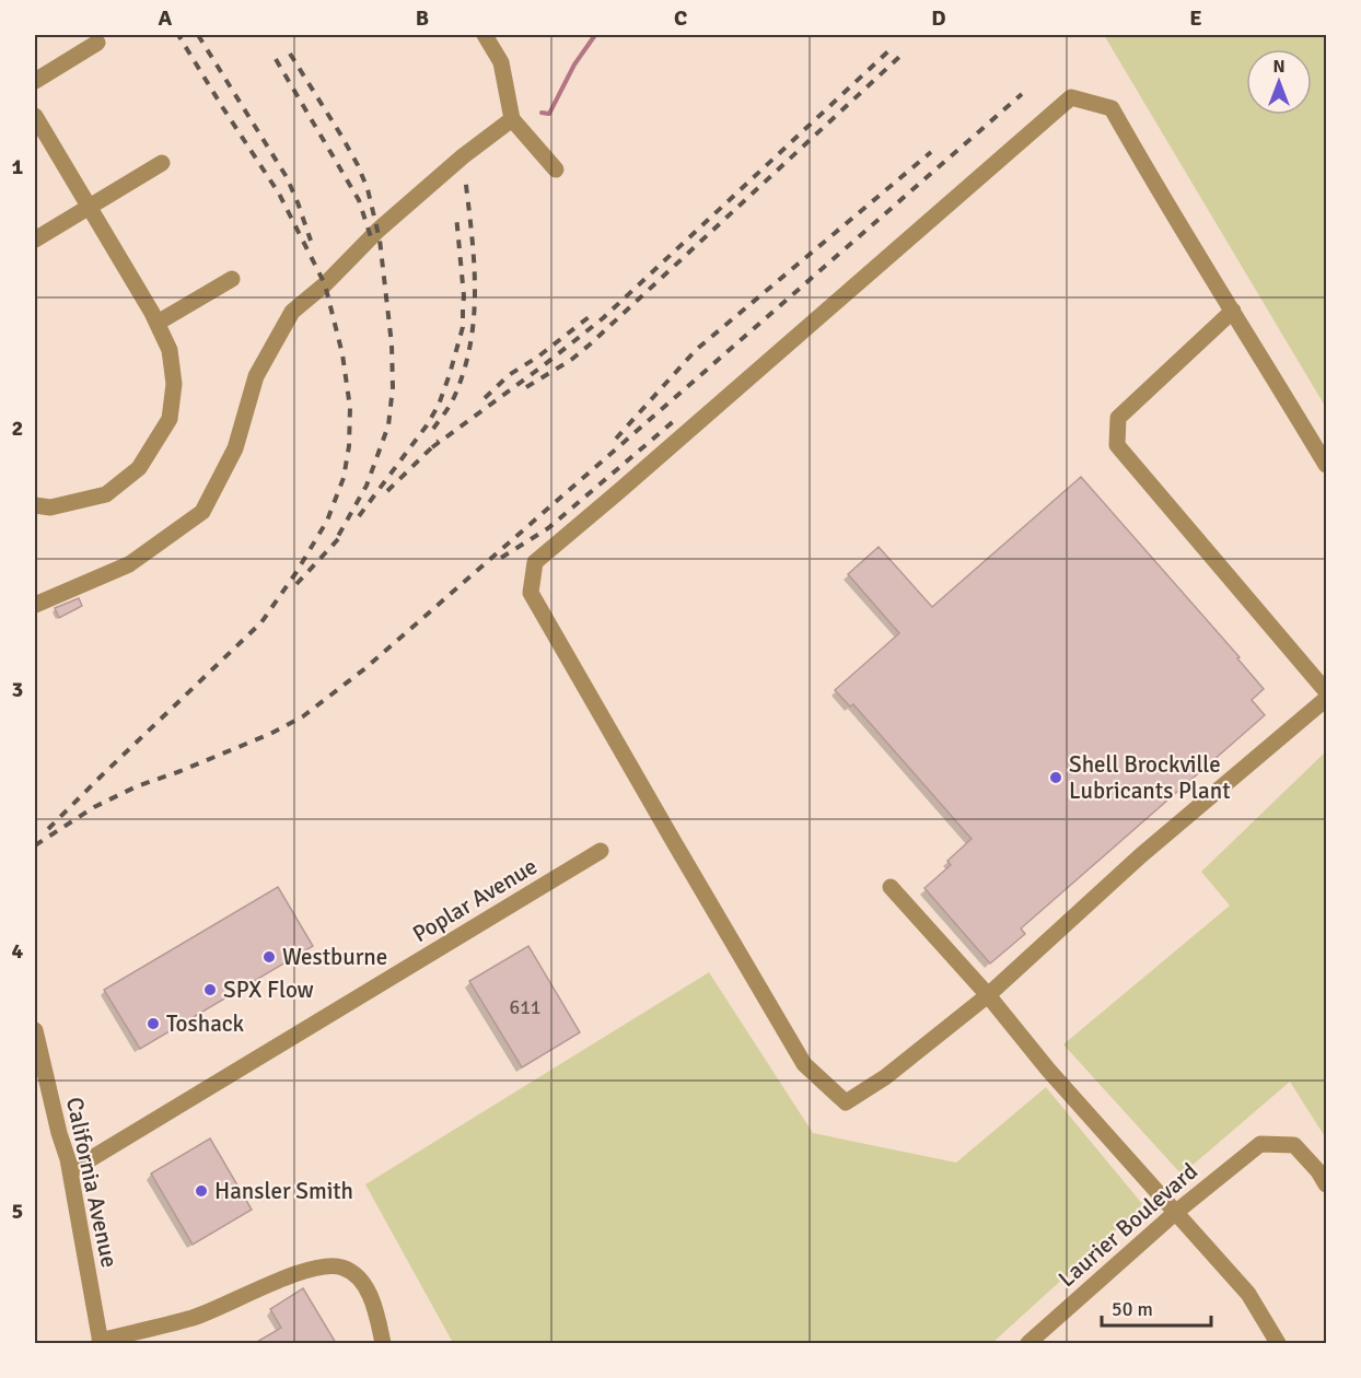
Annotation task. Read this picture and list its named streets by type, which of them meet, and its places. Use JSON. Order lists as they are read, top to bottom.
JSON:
{
  "streets": {
    "street": ["Poplar Avenue", "California Avenue", "Laurier Boulevard"]
  },
  "crossings": [
    ["Poplar Avenue", "California Avenue"]
  ],
  "places": [
    "Shell Brockville Lubricants Plant",
    "Westburne",
    "SPX Flow",
    "Toshack",
    "Hansler Smith"
  ],
  "house_numbers": ["611"],
  "scale_bar": "50 m",
  "north": "top",
  "grid": {
    "columns": [
      "A",
      "B",
      "C",
      "D",
      "E"
    ],
    "rows": [
      "1",
      "2",
      "3",
      "4",
      "5"
    ]
  }
}
